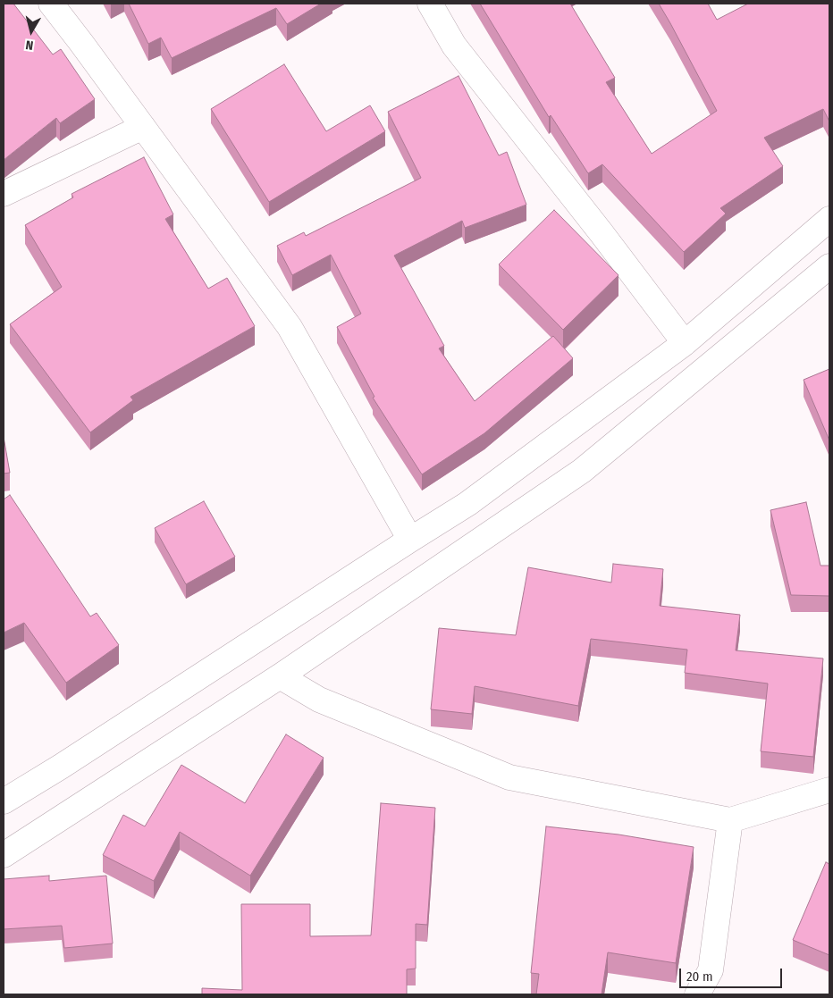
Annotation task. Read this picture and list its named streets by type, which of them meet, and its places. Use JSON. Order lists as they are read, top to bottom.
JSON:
{
  "scale_bar": "20 m",
  "north": "bottom"
}
